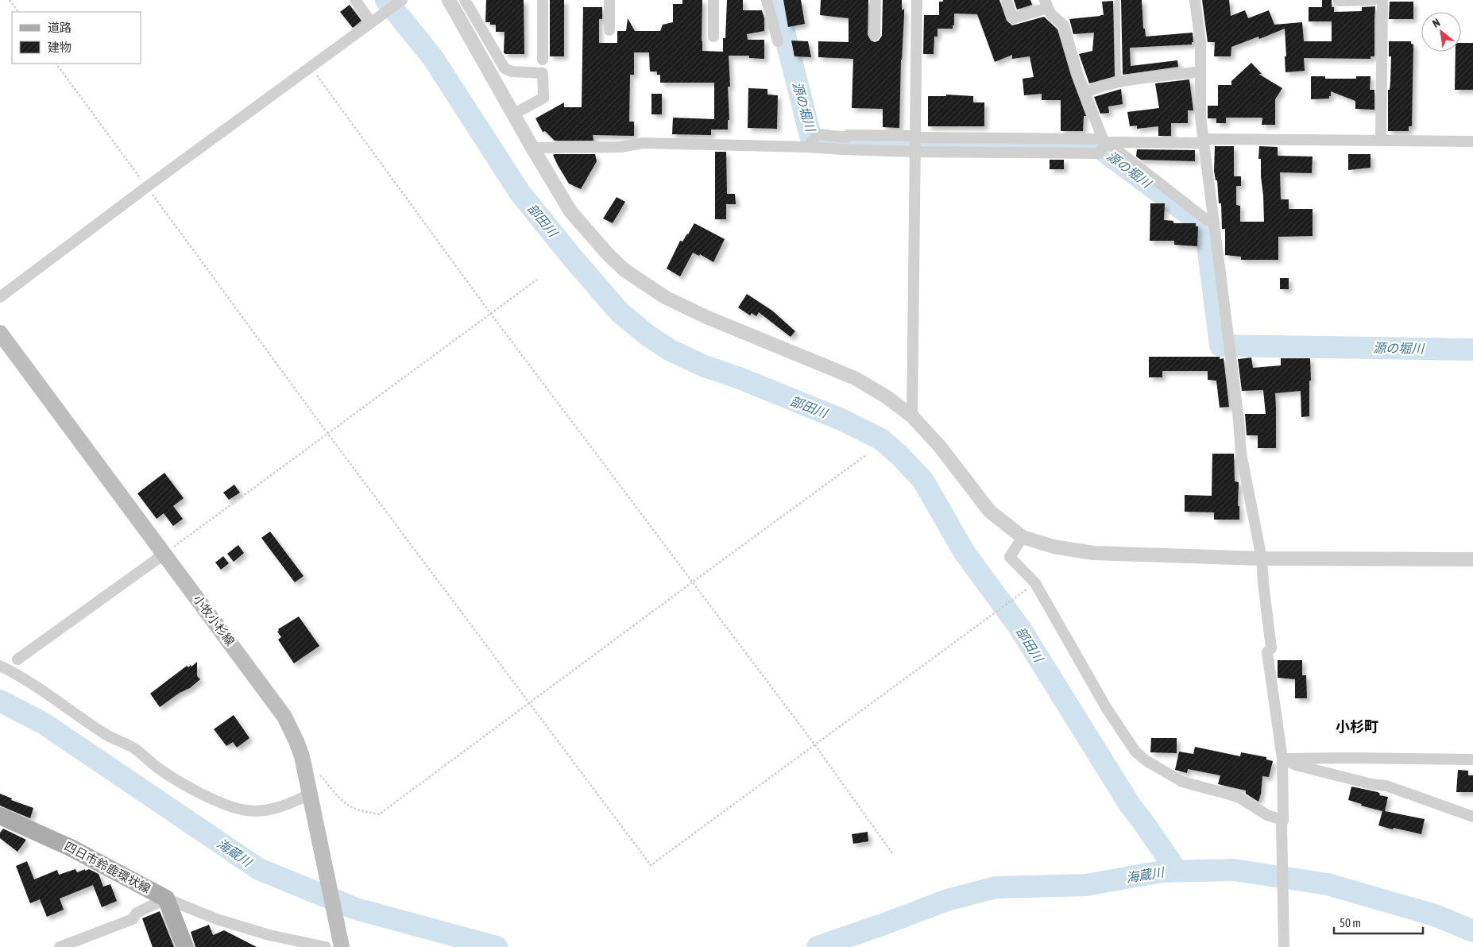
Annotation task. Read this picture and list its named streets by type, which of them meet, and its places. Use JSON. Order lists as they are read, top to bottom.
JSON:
{
  "streets": {
    "main road": ["小牧小杉線", "四日市鈴鹿環状線"]
  },
  "districts": ["小杉町"],
  "water": ["源の堀川", "部田川", "海蔵川"],
  "legend": ["道路", "建物"],
  "scale_bar": "50 m",
  "north": "top left"
}
